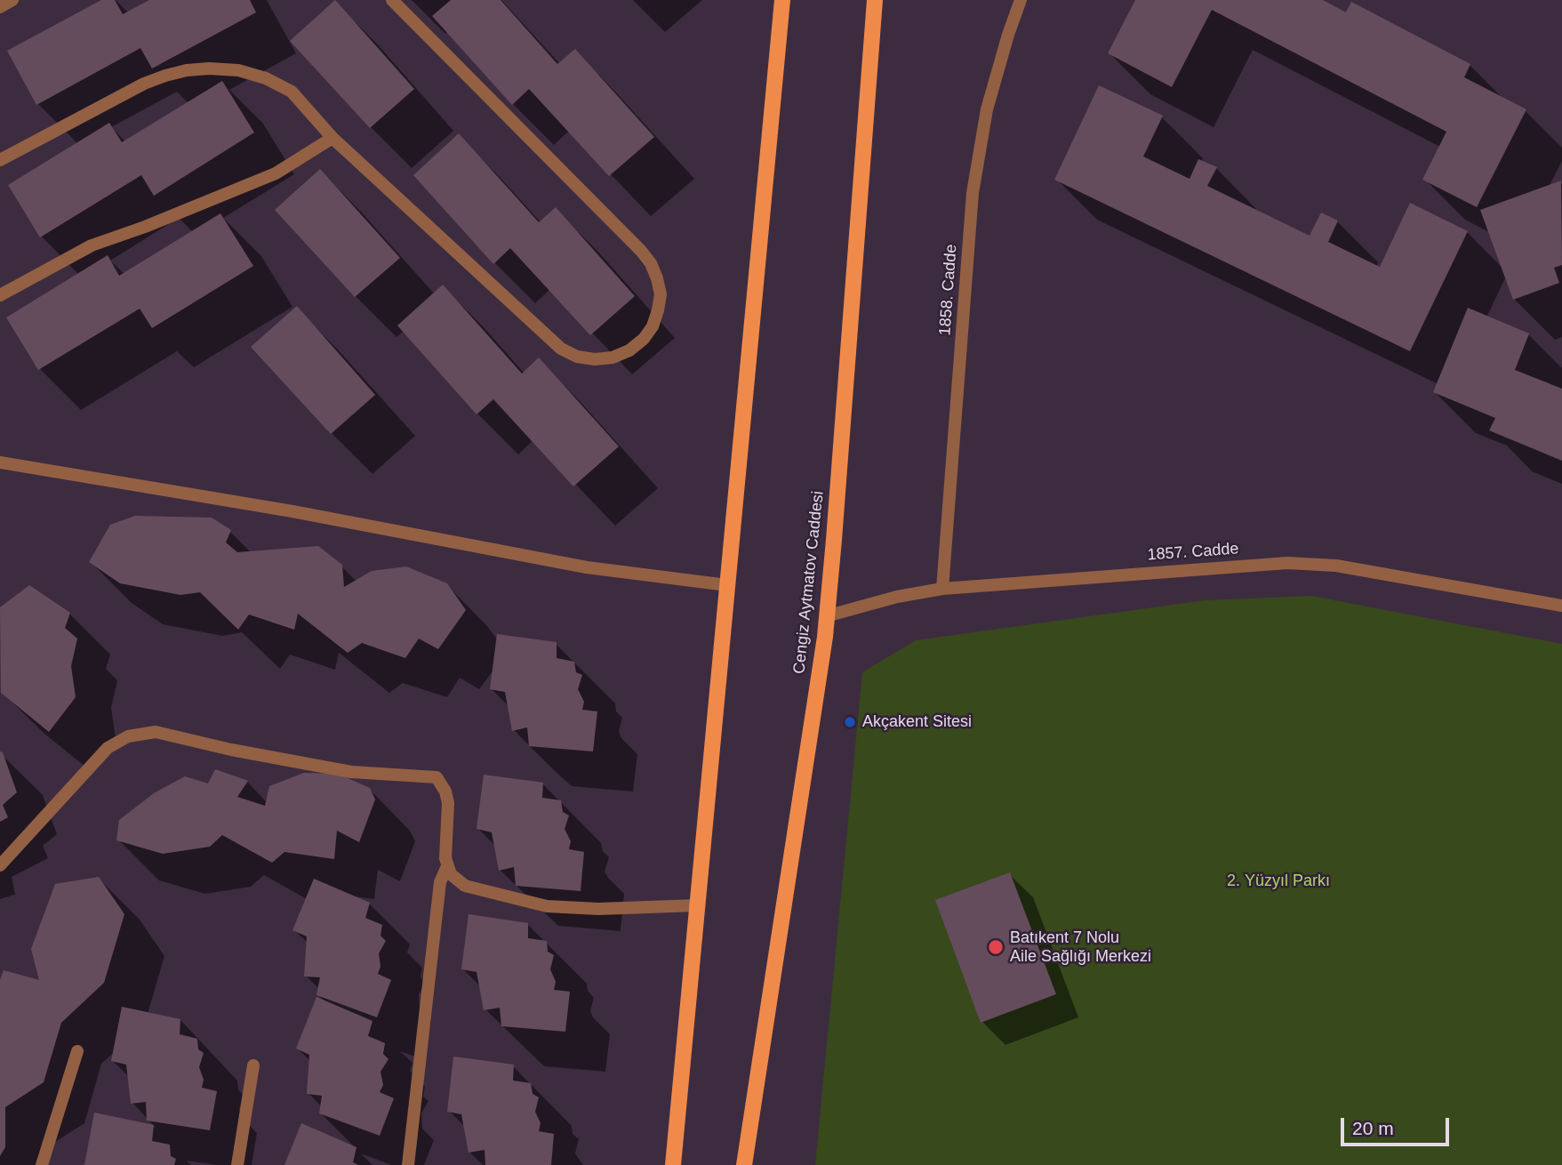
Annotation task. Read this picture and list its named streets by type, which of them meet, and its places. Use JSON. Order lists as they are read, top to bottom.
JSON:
{
  "streets": {
    "main road": ["Cengiz Aytmatov Caddesi"],
    "street": ["1858. Cadde", "1857. Cadde"]
  },
  "crossings": [
    ["1858. Cadde", "1857. Cadde"],
    ["1857. Cadde", "Cengiz Aytmatov Caddesi"]
  ],
  "parks": ["2. Yüzyıl Parkı"],
  "places": ["Akçakent Sitesi", "Batıkent 7 Nolu Aile Sağlığı Merkezi"],
  "scale_bar": "20 m"
}
